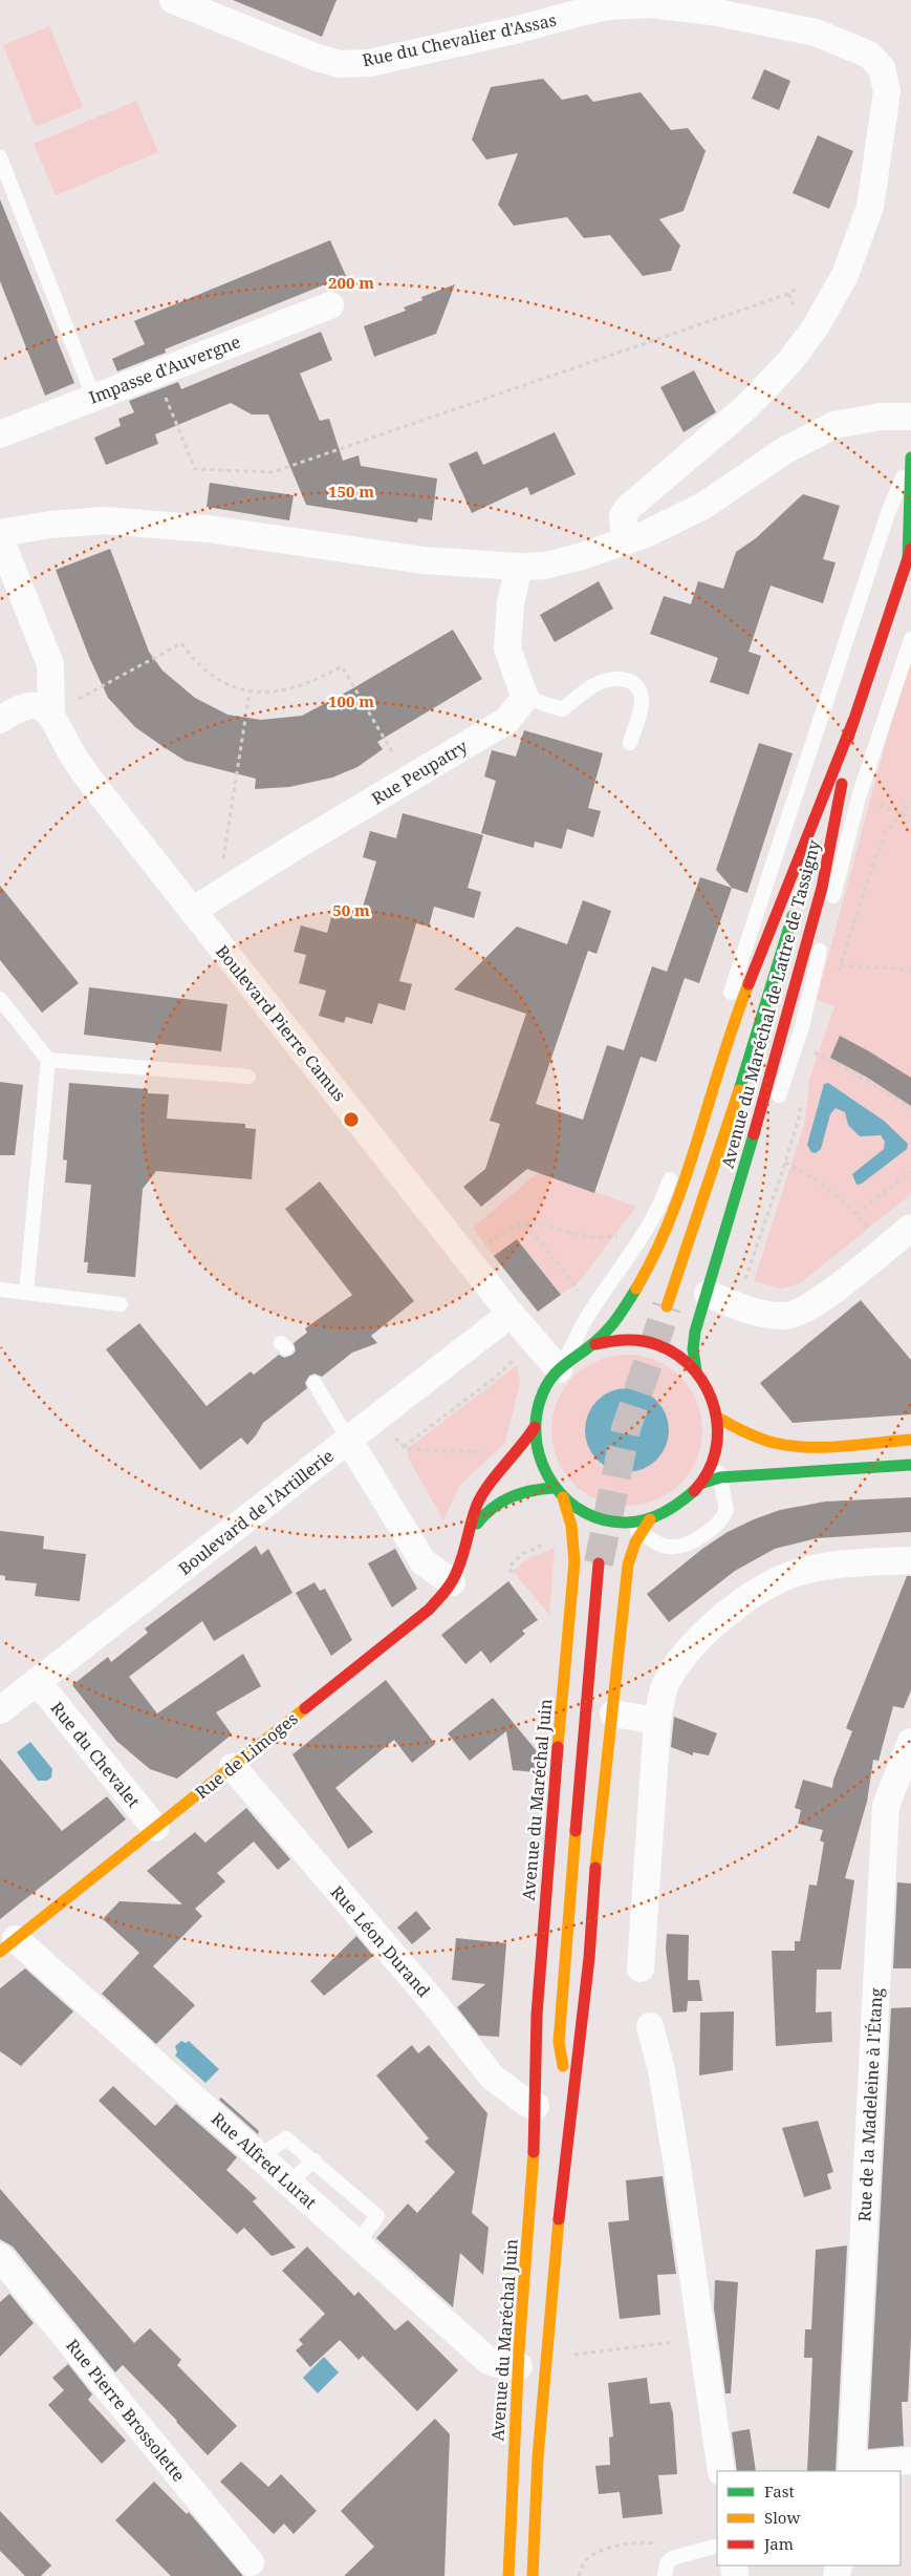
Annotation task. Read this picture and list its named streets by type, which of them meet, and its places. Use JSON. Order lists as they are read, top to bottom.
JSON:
{
  "streets": {
    "main road": ["Avenue du Maréchal de Lattre de Tassigny", "Rue de Limoges", "Avenue du Maréchal Juin"],
    "street": [
      "Rue du Chevalier d'Assas",
      "Impasse d'Auvergne",
      "Rue Peupatry",
      "Boulevard Pierre Camus",
      "Boulevard de l'Artillerie",
      "Rue du Chevalet",
      "Rue Léon Durand",
      "Rue de la Madeleine à l'Étang",
      "Rue Alfred Lurat",
      "Rue Pierre Brossolette"
    ]
  },
  "crossings": [
    ["Rue Peupatry", "Boulevard Pierre Camus"],
    ["Avenue du Maréchal de Lattre de Tassigny", "Boulevard Pierre Camus"],
    ["Avenue du Maréchal de Lattre de Tassigny", "Rue de Limoges"],
    ["Avenue du Maréchal de Lattre de Tassigny", "Avenue du Maréchal Juin"],
    ["Boulevard Pierre Camus", "Boulevard de l'Artillerie"],
    ["Boulevard Pierre Camus", "Rue de Limoges"],
    ["Boulevard Pierre Camus", "Avenue du Maréchal Juin"],
    ["Boulevard de l'Artillerie", "Rue du Chevalet"],
    ["Rue du Chevalet", "Rue de Limoges"],
    ["Rue de Limoges", "Avenue du Maréchal Juin"],
    ["Rue de Limoges", "Rue Léon Durand"],
    ["Rue de Limoges", "Rue Alfred Lurat"],
    ["Avenue du Maréchal Juin", "Rue Léon Durand"],
    ["Avenue du Maréchal Juin", "Rue Alfred Lurat"]
  ],
  "legend": ["Fast", "Slow", "Jam"],
  "rings": [
    "200 m",
    "150 m",
    "100 m",
    "50 m"
  ]
}
